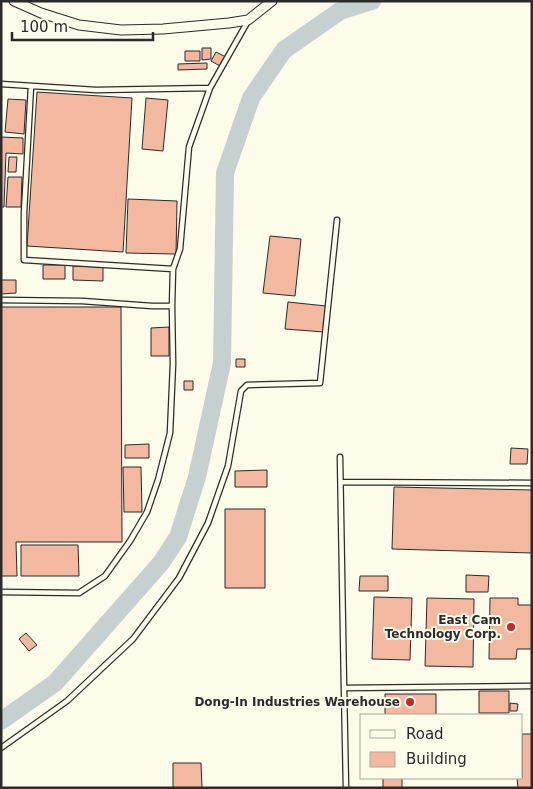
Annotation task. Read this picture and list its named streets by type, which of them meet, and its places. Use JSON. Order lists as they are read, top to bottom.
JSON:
{
  "places": ["East Cam Technology Corp.", "Dong-In Industries Warehouse"],
  "legend": ["Road", "Building"],
  "scale_bar": "100 m"
}
